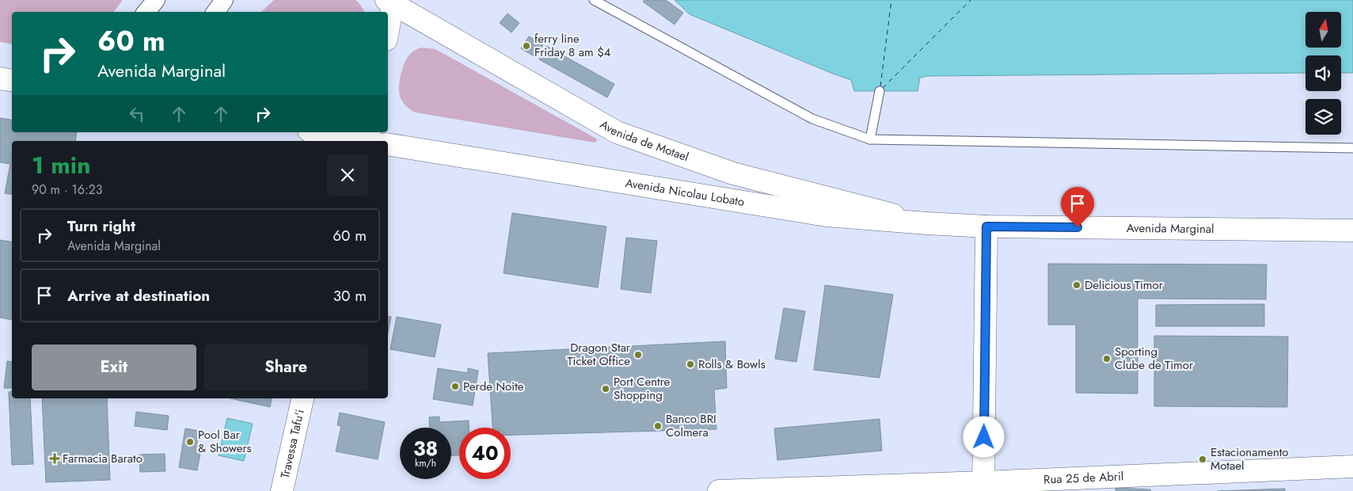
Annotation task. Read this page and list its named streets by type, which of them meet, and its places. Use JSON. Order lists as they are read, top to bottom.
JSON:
{
  "streets": {
    "main road": [
      "Avenida de Motael",
      "Avenida Nicolau Lobato",
      "Avenida Marginal",
      "Travessa Tafu'i",
      "Rua 25 de Abril"
    ]
  },
  "crossings": [
    ["Avenida de Motael", "Avenida Nicolau Lobato"],
    ["Avenida Nicolau Lobato", "Avenida Marginal"]
  ],
  "places": {
    "other": [
      "ferry line Friday 8 am $4",
      "Delicious Timor",
      "Dragon Star Ticket Office",
      "Sporting Clube de Timor",
      "Rolls & Bowls",
      "Perde Noite",
      "Port Centre Shopping",
      "Banco BRI Colmera",
      "Pool Bar & Showers",
      "Estacionamento Motael"
    ],
    "health": ["Farmacia Barato"]
  },
  "north": "top",
  "page": {
    "turn": ["60 m", "Avenida Marginal"],
    "heading": ["1 min", "90 m · 16:23"],
    "list": [
      {
        "name": "Turn right",
        "note": "Avenida Marginal",
        "value": "60 m"
      },
      {
        "name": "Arrive at destination",
        "value": "30 m"
      }
    ],
    "buttons": ["Exit", "Share"],
    "speed": "38 km/h",
    "limit": "40"
  }
}
